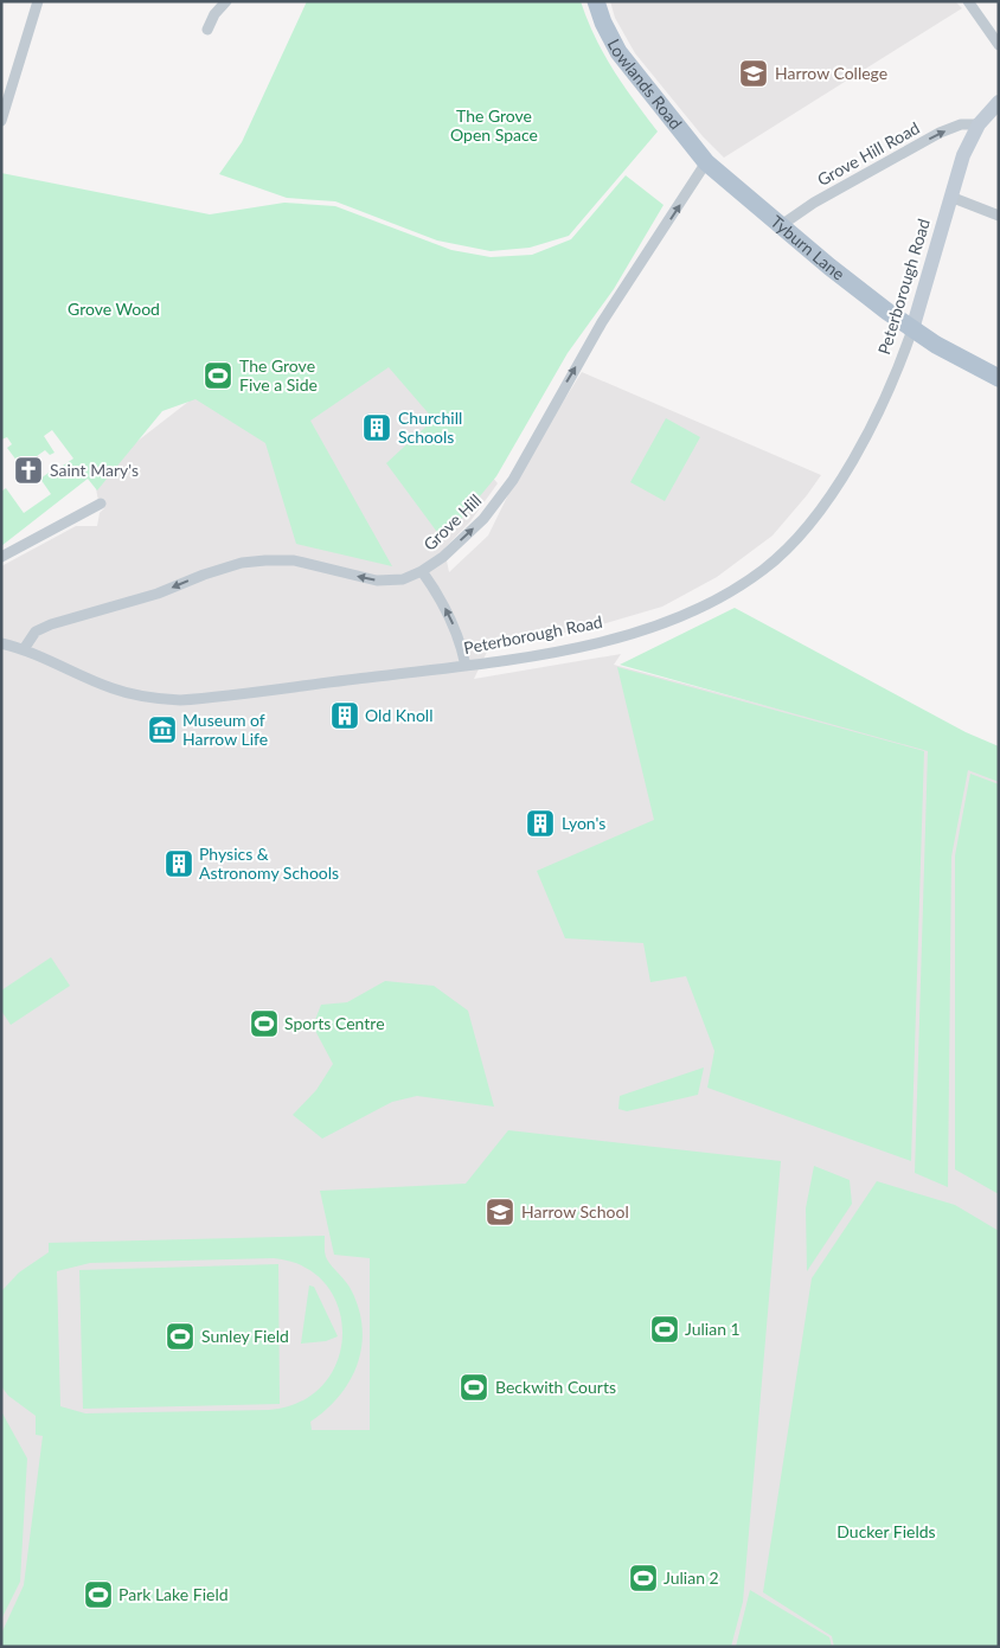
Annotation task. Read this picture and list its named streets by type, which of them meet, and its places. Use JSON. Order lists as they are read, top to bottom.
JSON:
{
  "streets": {
    "main road": ["Lowlands Road", "Tyburn Lane", "Peterborough Road"],
    "street": ["Grove Hill Road", "Grove Hill"]
  },
  "crossings": [
    ["Lowlands Road", "Tyburn Lane"],
    ["Lowlands Road", "Grove Hill"],
    ["Grove Hill Road", "Tyburn Lane"],
    ["Grove Hill Road", "Peterborough Road"],
    ["Tyburn Lane", "Peterborough Road"],
    ["Tyburn Lane", "Grove Hill"],
    ["Peterborough Road", "Grove Hill"]
  ],
  "one_way": ["Grove Hill Road"],
  "parks": ["The Grove Open Space", "Grove Wood", "Ducker Fields"],
  "places": {
    "school or university": ["Harrow College", "Harrow School"],
    "sports": [
      "The Grove Five a Side",
      "Sports Centre",
      "Julian 1",
      "Sunley Field",
      "Beckwith Courts",
      "Julian 2",
      "Park Lake Field"
    ],
    "building": [
      "Churchill Schools",
      "Old Knoll",
      "Lyon's",
      "Physics & Astronomy Schools"
    ],
    "church": ["Saint Mary's"],
    "museum": ["Museum of Harrow Life"]
  }
}
